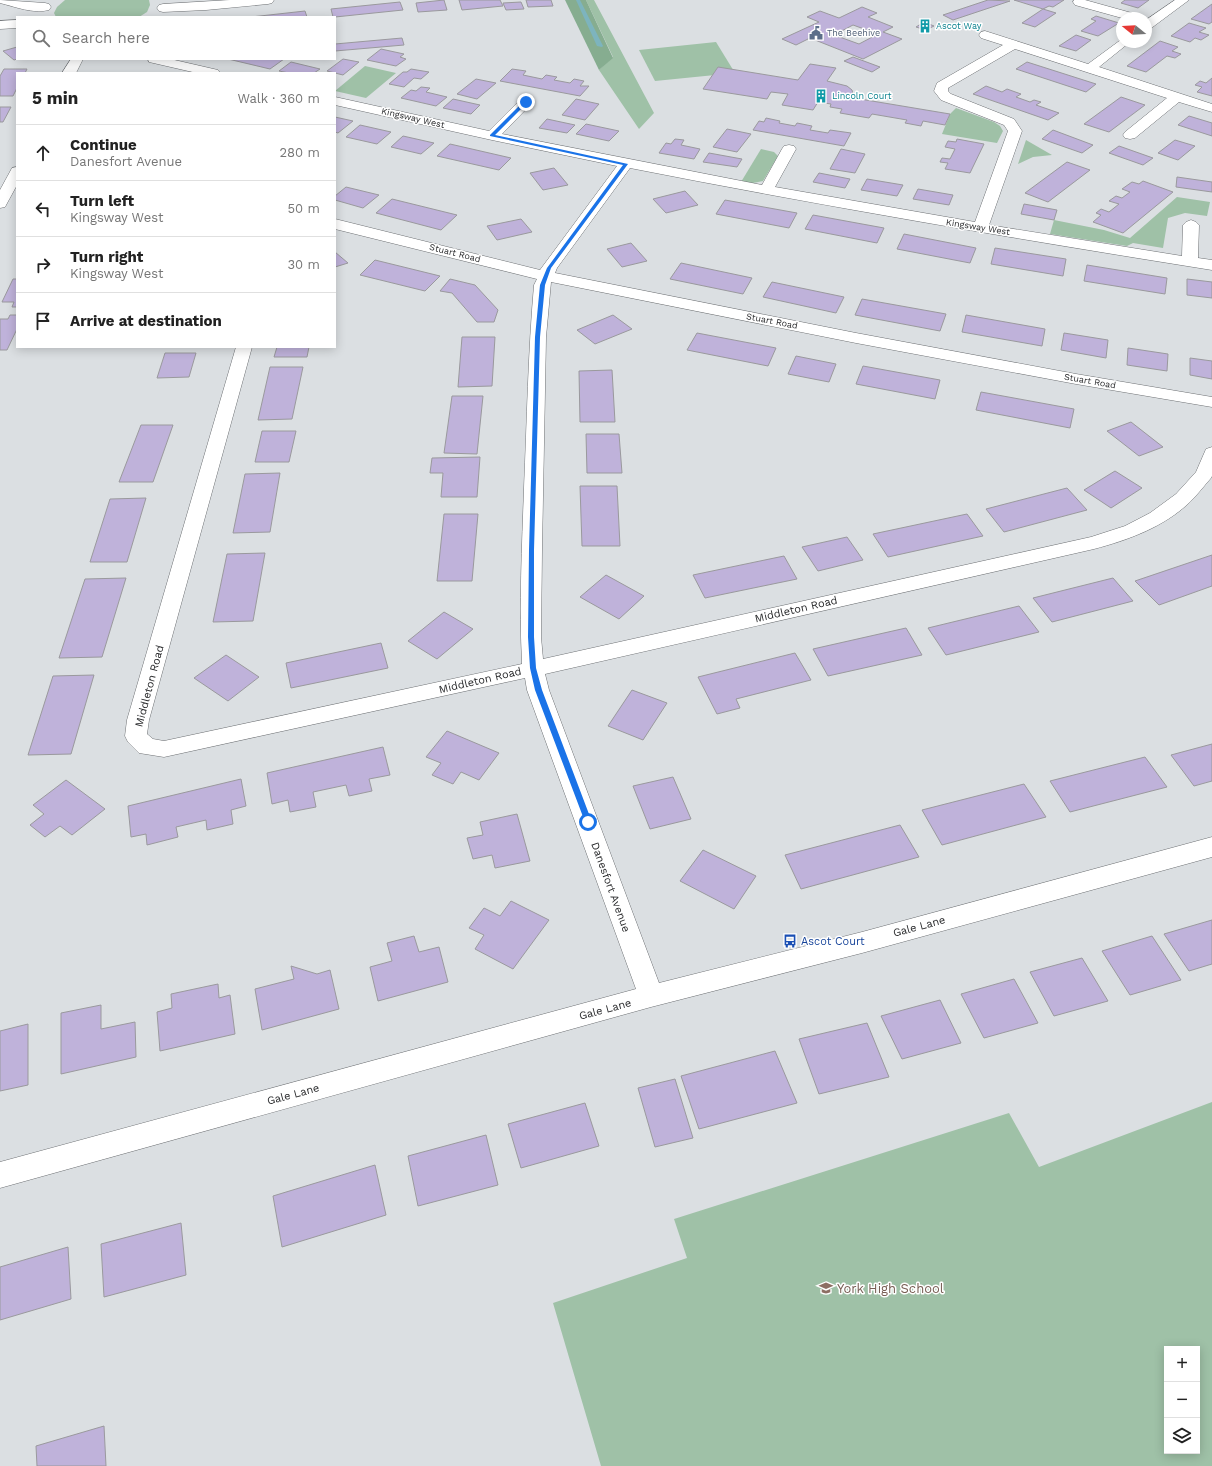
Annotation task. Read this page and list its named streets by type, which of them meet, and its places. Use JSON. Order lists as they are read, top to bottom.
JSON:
{
  "streets": {
    "street": [
      "Kingsway West",
      "Stuart Road",
      "Middleton Road",
      "Danesfort Avenue",
      "Gale Lane"
    ]
  },
  "crossings": [
    ["Kingsway West", "Danesfort Avenue"],
    ["Stuart Road", "Danesfort Avenue"],
    ["Middleton Road", "Danesfort Avenue"],
    ["Danesfort Avenue", "Gale Lane"]
  ],
  "places": {
    "building": ["Ascot Way", "Lincoln Court"],
    "public building": ["The Beehive"],
    "bus stop": ["Ascot Court"],
    "school or university": ["York High School"]
  },
  "north": "left",
  "page": {
    "search": "Search here",
    "heading": ["5 min", "Walk · 360 m"],
    "list": [
      ["Continue", "Danesfort Avenue", "280 m"],
      ["Turn left", "Kingsway West", "50 m"],
      ["Turn right", "Kingsway West", "30 m"],
      "Arrive at destination"
    ],
    "map_buttons": ["+", "−"]
  }
}
